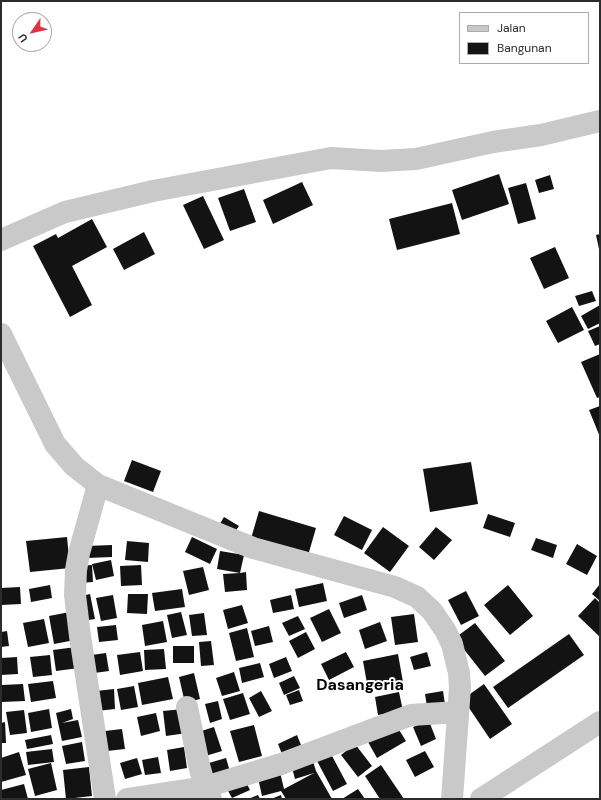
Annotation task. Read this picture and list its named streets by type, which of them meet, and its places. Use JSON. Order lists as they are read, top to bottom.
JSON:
{
  "districts": ["Dasangeria"],
  "legend": ["Jalan", "Bangunan"],
  "north": "bottom left"
}
